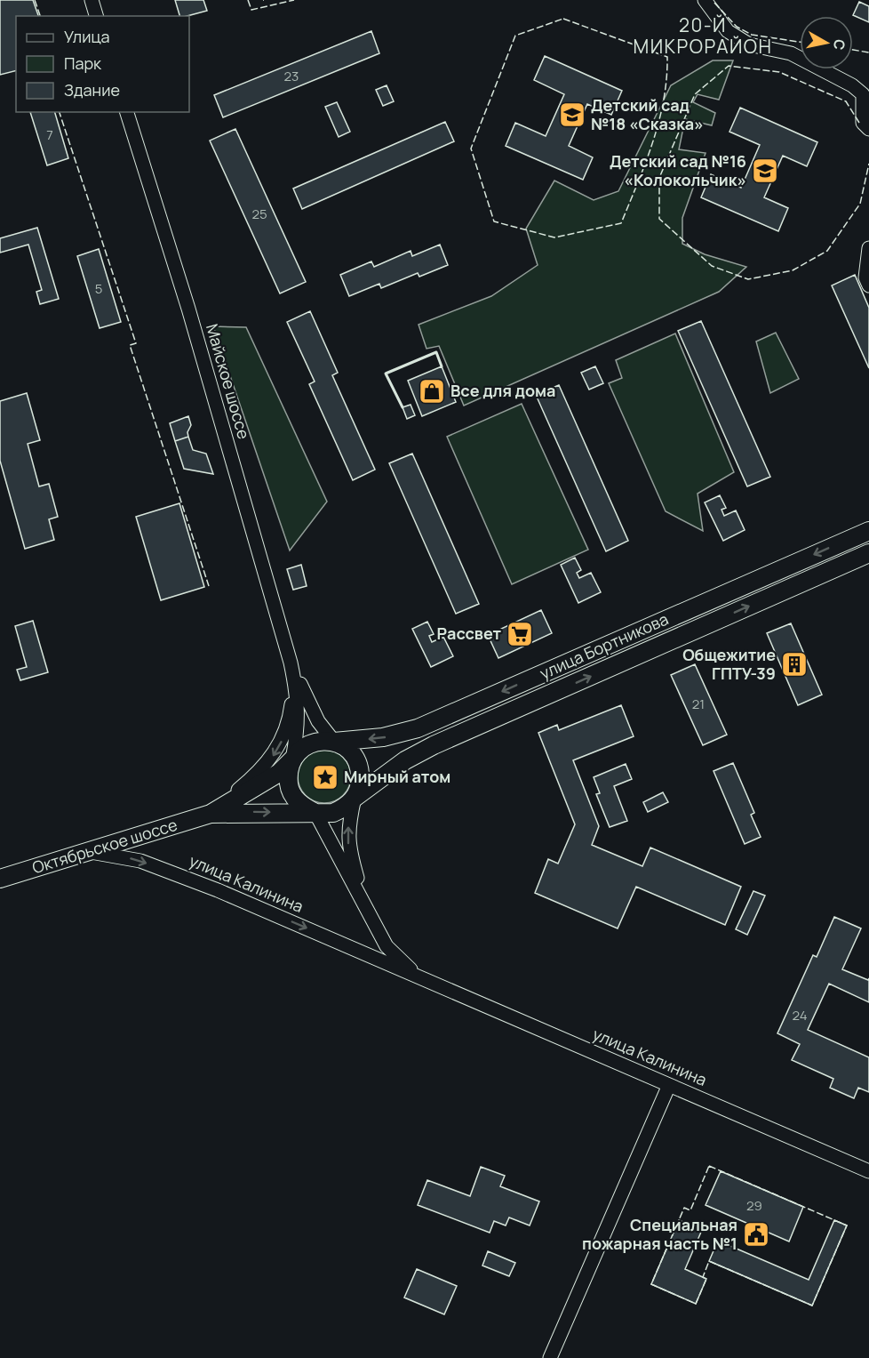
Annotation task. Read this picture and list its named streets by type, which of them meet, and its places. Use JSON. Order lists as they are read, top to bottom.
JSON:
{
  "streets": {
    "main road": ["улица Бортникова", "Октябрьское шоссе"],
    "street": ["Майское шоссе", "улица Калинина"]
  },
  "crossings": [
    ["Майское шоссе", "улица Бортникова"],
    ["Майское шоссе", "Октябрьское шоссе"],
    ["Майское шоссе", "улица Калинина"],
    ["улица Бортникова", "Октябрьское шоссе"],
    ["улица Бортникова", "улица Калинина"],
    ["Октябрьское шоссе", "улица Калинина"]
  ],
  "districts": ["20-Й МИКРОРАЙОН"],
  "places": {
    "school or university": ["Детский сад №18 «Сказка»", "Детский сад №16 «Колокольчик»"],
    "shop": ["Все для дома"],
    "supermarket": ["Рассвет"],
    "building": ["Общежитие ГПТУ-39"],
    "place": ["Мирный атом"],
    "public building": ["Специальная пожарная часть №1"]
  },
  "house_numbers": [
    "23",
    "7",
    "25",
    "5",
    "21",
    "24",
    "29"
  ],
  "legend": ["Улица", "Парк", "Здание"],
  "north": "right"
}
